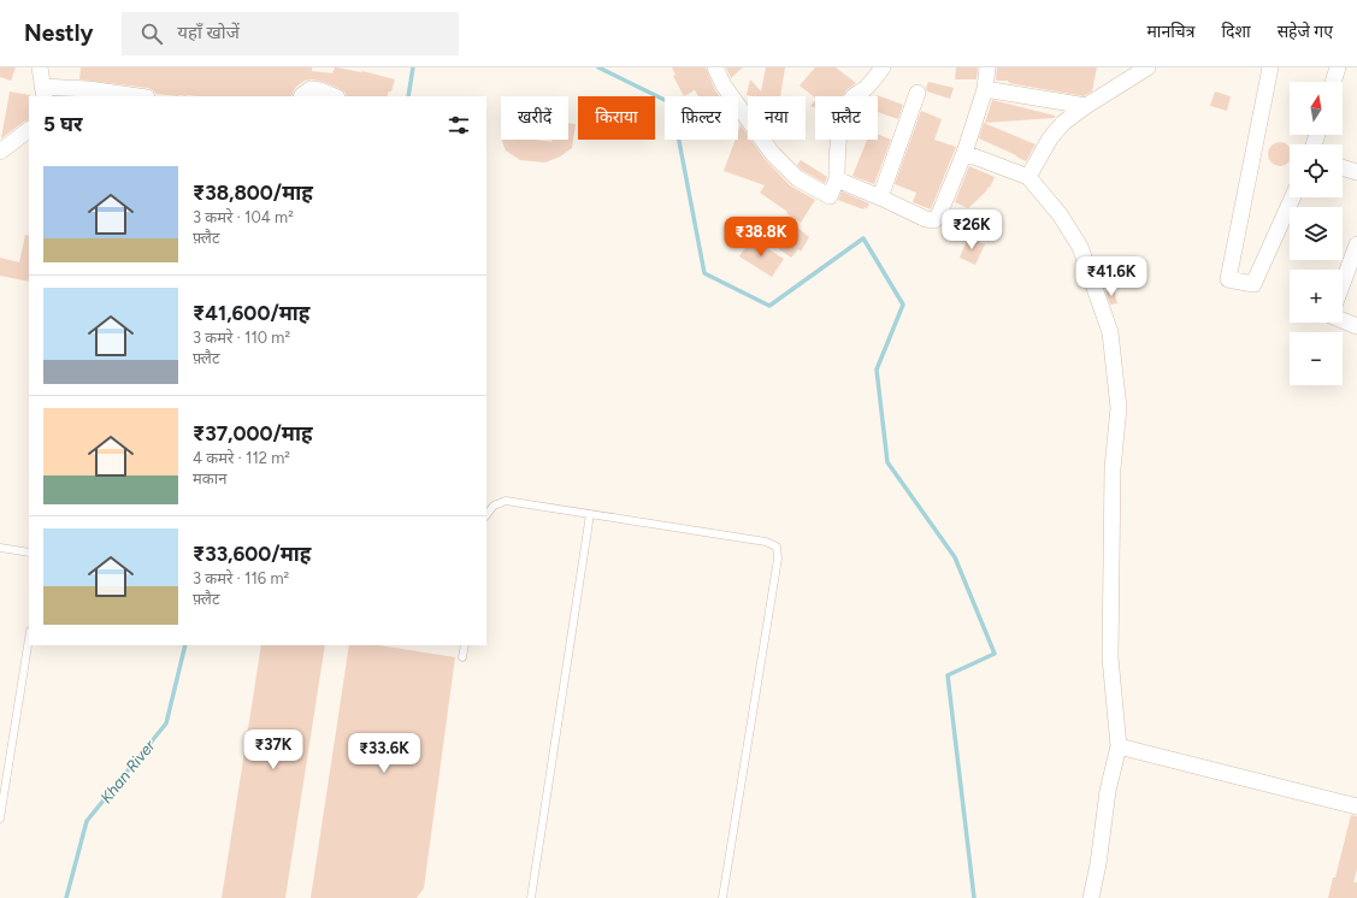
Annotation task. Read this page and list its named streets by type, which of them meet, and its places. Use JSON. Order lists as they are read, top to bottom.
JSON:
{
  "water": ["Khan River"],
  "north": "top",
  "page": {
    "header": "Nestly",
    "search": "यहाँ खोजें",
    "nav": ["मानचित्र", "दिशा", "सहेजे गए"],
    "map_buttons": ["+", "−"],
    "chip": [
      "खरीदें",
      "किराया",
      "फ़िल्टर",
      "नया",
      "फ़्लैट"
    ],
    "heading": "5 घर",
    "list": [
      {
        "name": "₹38,800/माह",
        "note": "3 कमरे · 104 m² · फ़्लैट"
      },
      {
        "name": "₹41,600/माह",
        "note": "3 कमरे · 110 m² · फ़्लैट"
      },
      {
        "name": "₹37,000/माह",
        "note": "4 कमरे · 112 m² · मकान"
      },
      {
        "name": "₹33,600/माह",
        "note": "3 कमरे · 116 m² · फ़्लैट"
      }
    ],
    "price": [
      "₹26K",
      "₹38.8K",
      "₹41.6K",
      "₹37K",
      "₹33.6K"
    ]
  }
}
